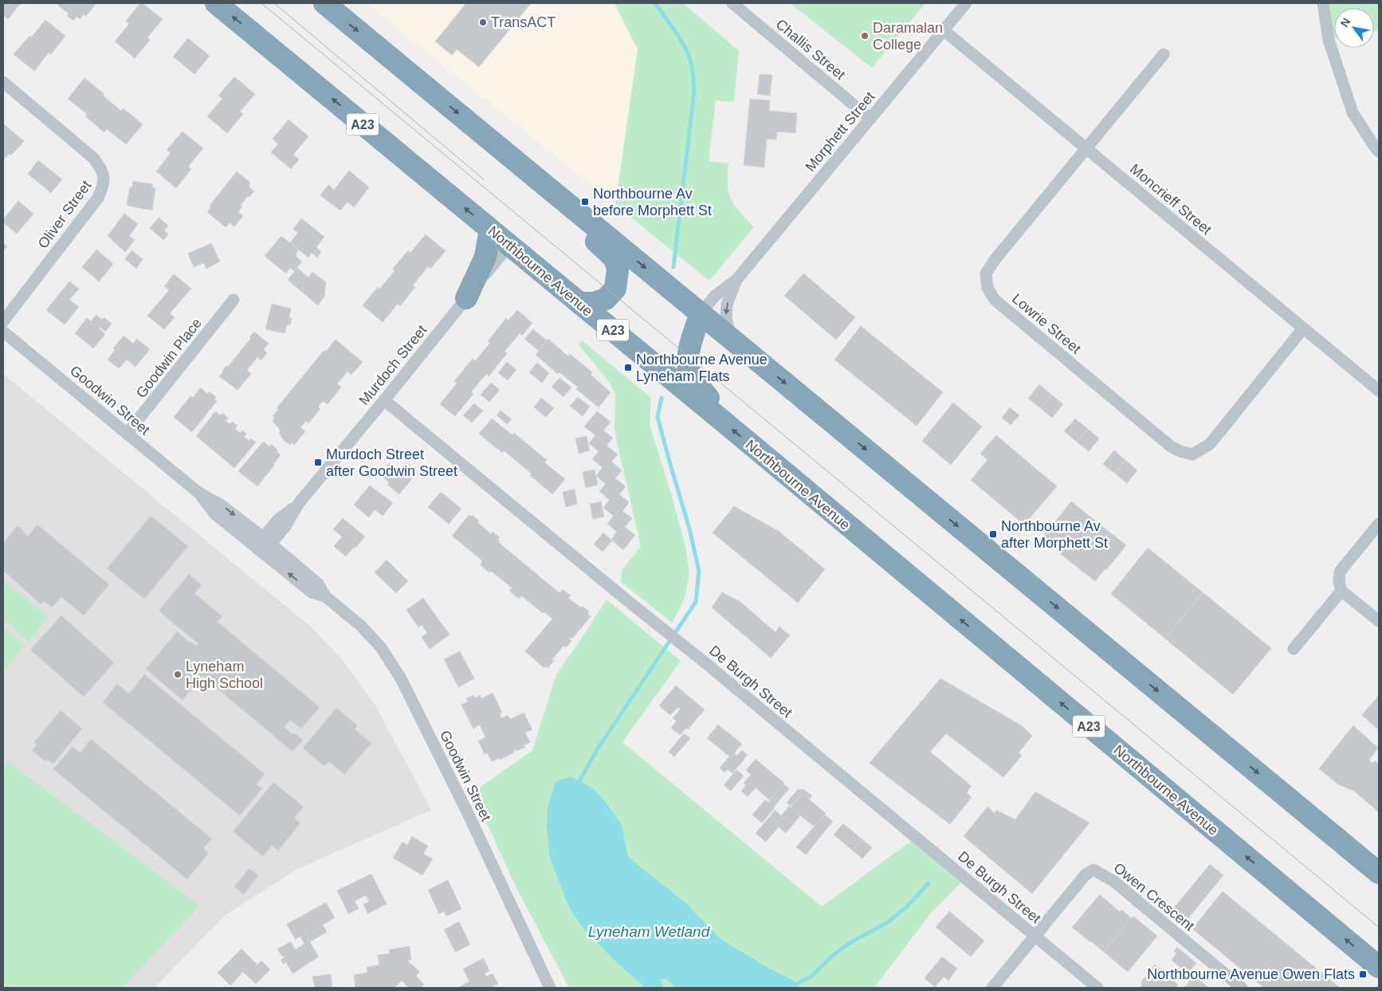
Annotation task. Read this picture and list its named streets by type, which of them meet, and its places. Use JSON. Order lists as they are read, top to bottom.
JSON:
{
  "streets": {
    "highway": ["A23", "Northbourne Avenue"],
    "street": [
      "Challis Street",
      "Morphett Street",
      "Moncrieff Street",
      "Oliver Street",
      "Lowrie Street",
      "Goodwin Place",
      "Murdoch Street",
      "Goodwin Street",
      "De Burgh Street",
      "Owen Crescent"
    ]
  },
  "crossings": [
    ["Challis Street", "Morphett Street"],
    ["Morphett Street", "Moncrieff Street"],
    ["Moncrieff Street", "Lowrie Street"],
    ["Northbourne Avenue", "Murdoch Street"],
    ["Goodwin Place", "Goodwin Street"],
    ["Murdoch Street", "Goodwin Street"],
    ["Murdoch Street", "De Burgh Street"],
    ["De Burgh Street", "Owen Crescent"]
  ],
  "water": ["Lyneham Wetland"],
  "places": {
    "other": ["TransACT", "Daramalan College", "Lyneham High School"],
    "transit": [
      "Northbourne Av before Morphett St",
      "Northbourne Avenue Lyneham Flats",
      "Murdoch Street after Goodwin Street",
      "Northbourne Av after Morphett St",
      "Northbourne Avenue Owen Flats"
    ]
  },
  "north": "top left"
}
